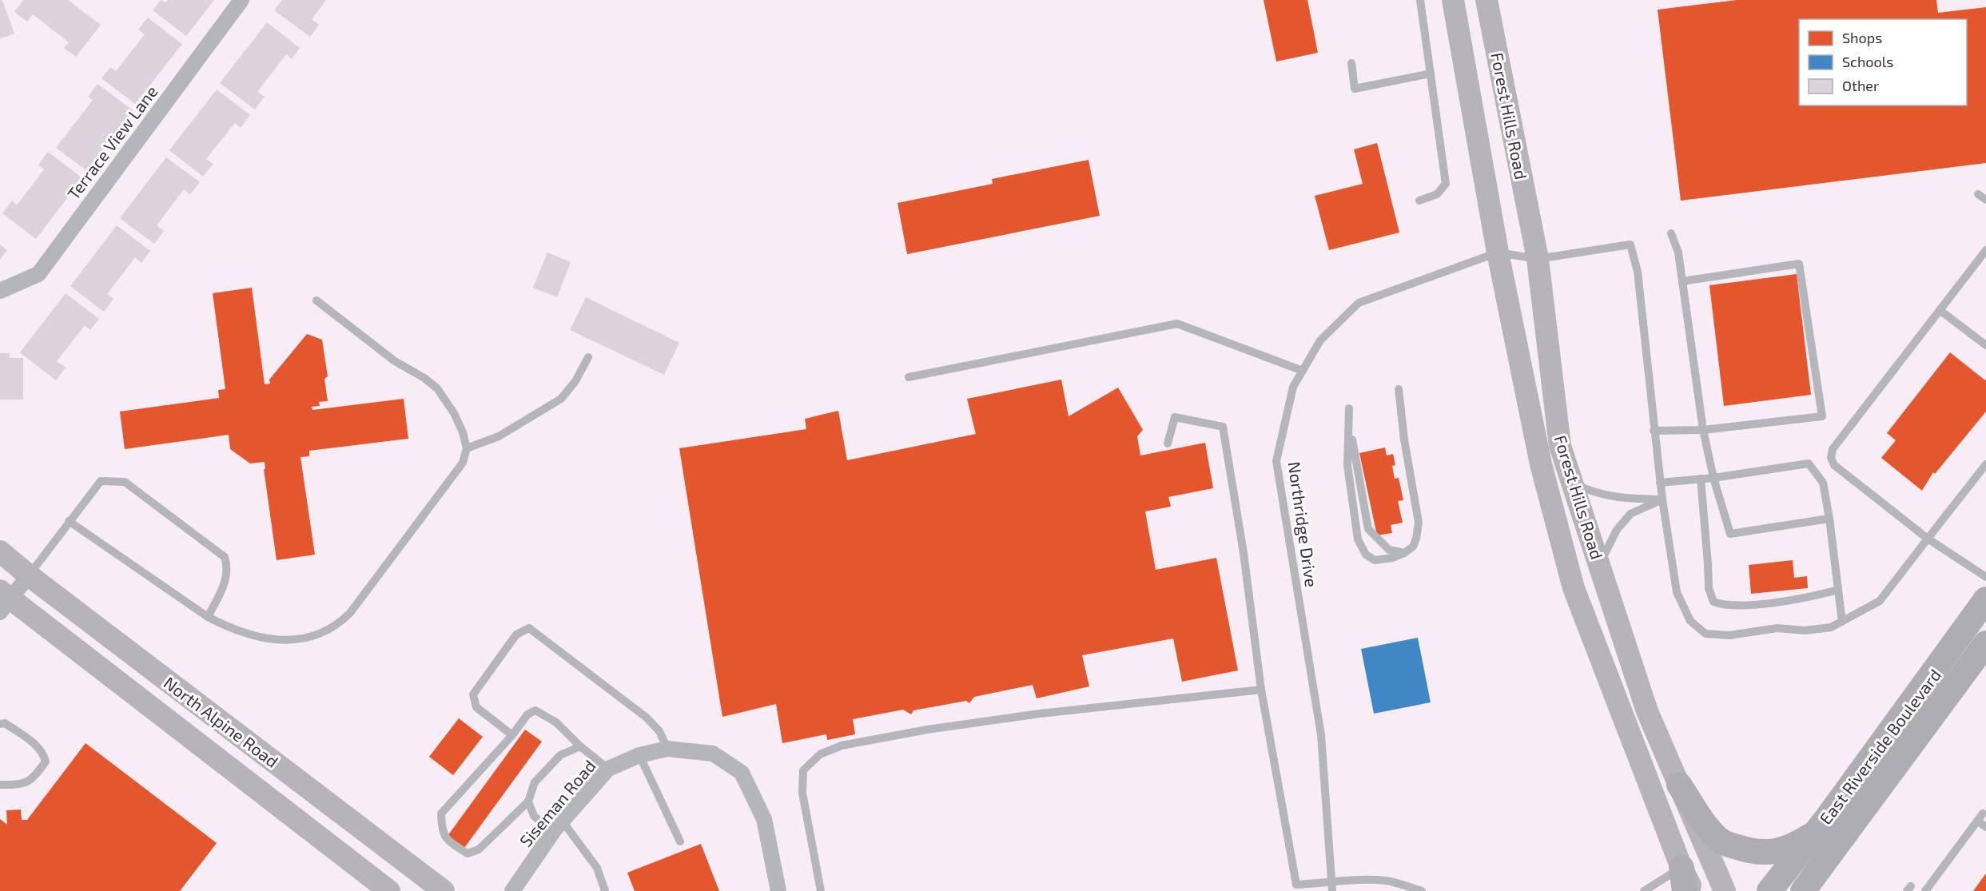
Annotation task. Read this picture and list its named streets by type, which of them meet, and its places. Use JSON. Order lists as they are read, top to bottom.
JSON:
{
  "streets": {
    "main road": ["East Riverside Boulevard"],
    "street": [
      "Forest Hills Road",
      "Terrace View Lane",
      "North Alpine Road",
      "Siseman Road"
    ],
    "lane": ["Northridge Drive"]
  },
  "crossings": [
    ["Forest Hills Road", "Northridge Drive"]
  ],
  "legend": ["Shops", "Schools", "Other"]
}
